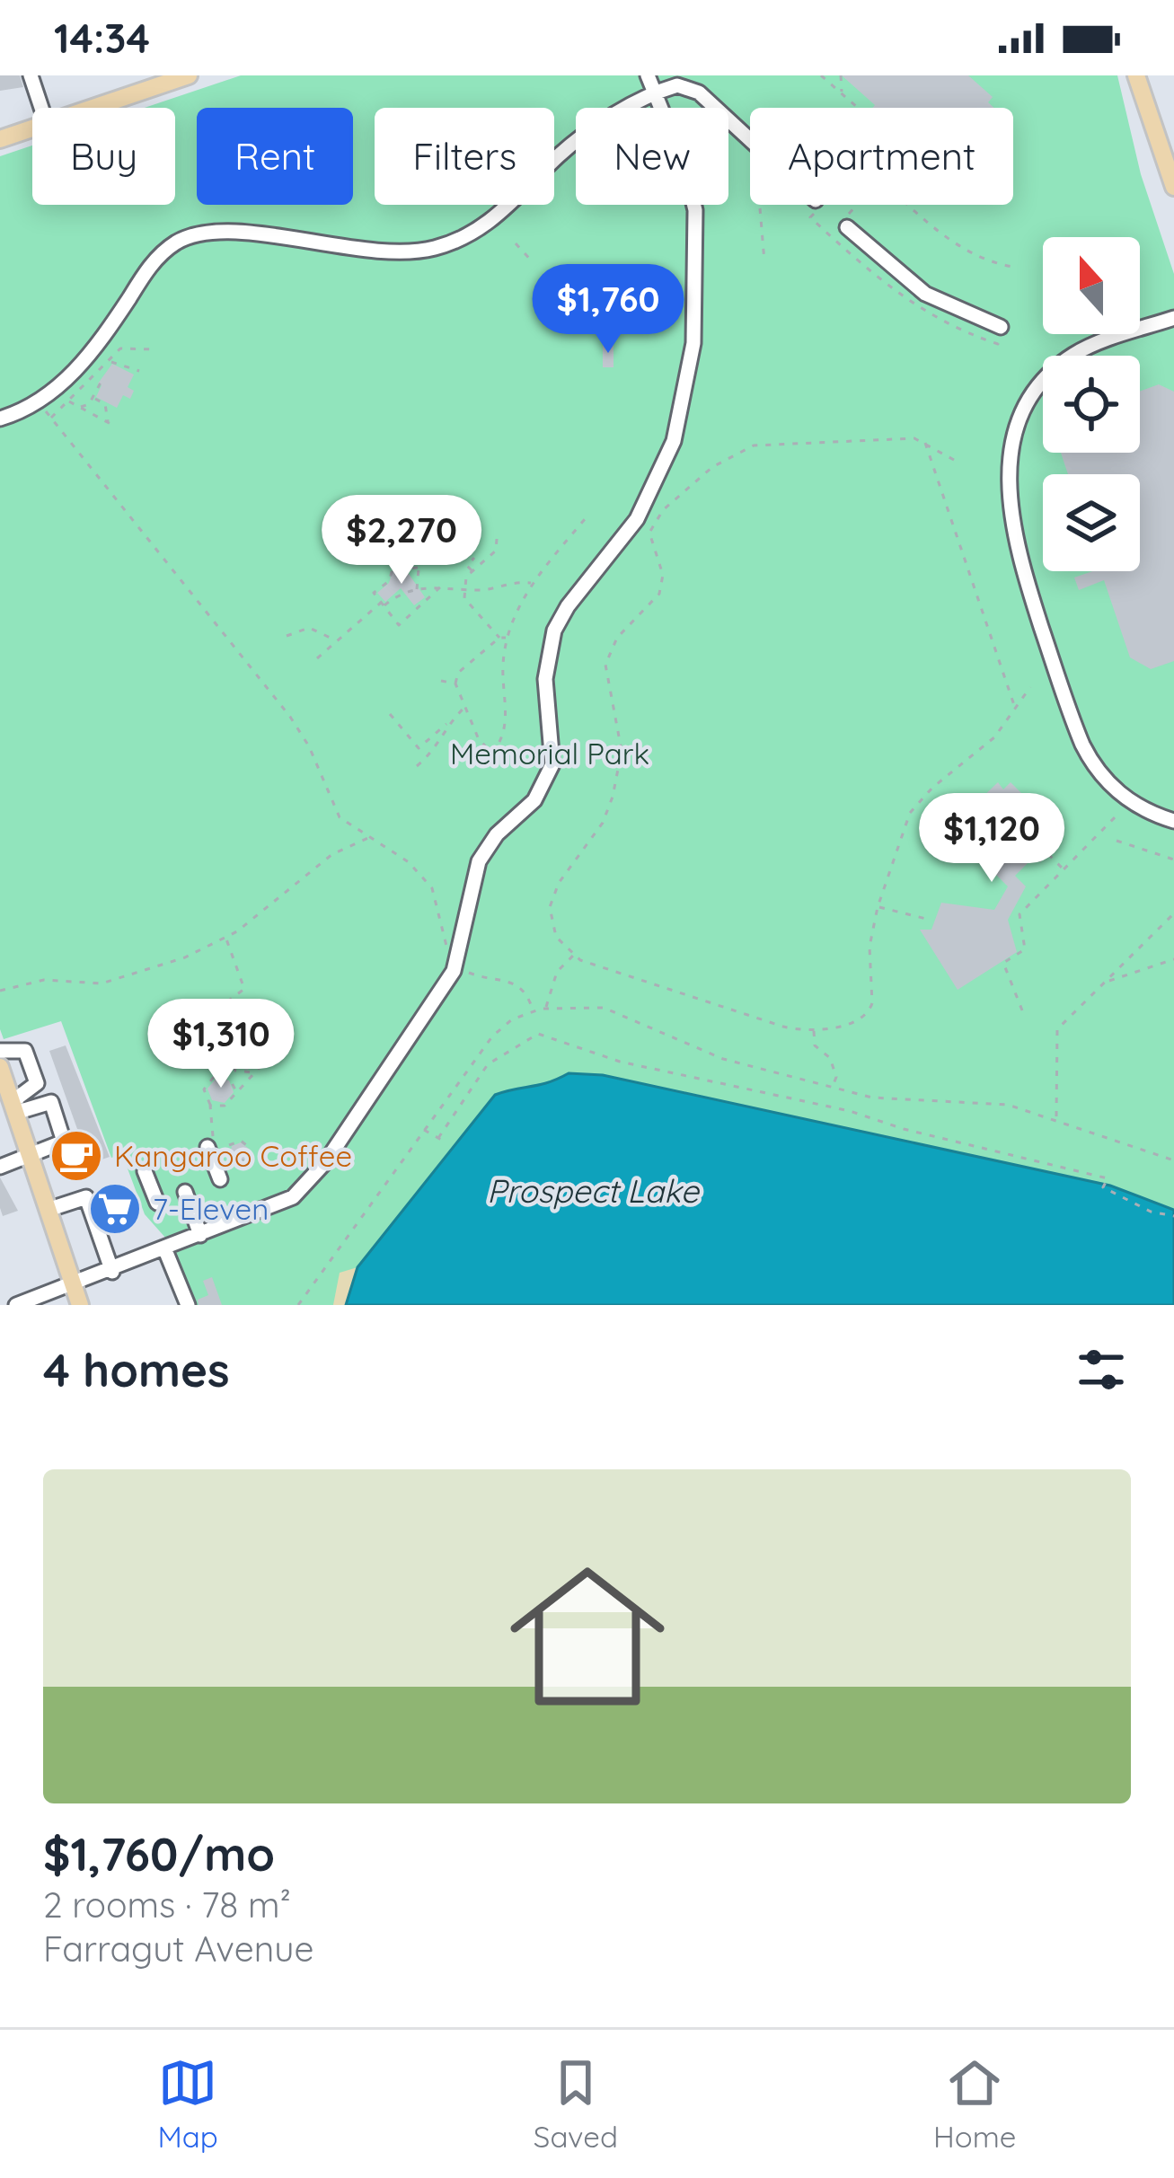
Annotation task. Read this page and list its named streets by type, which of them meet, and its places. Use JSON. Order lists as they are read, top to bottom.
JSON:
{
  "water": ["Prospect Lake"],
  "parks": ["Memorial Park"],
  "places": {
    "cafe": ["Kangaroo Coffee"],
    "supermarket": ["7-Eleven"]
  },
  "north": "top",
  "page": {
    "status": "14:34",
    "chip": [
      "Buy",
      "Rent",
      "Filters",
      "New",
      "Apartment"
    ],
    "price": [
      "$1,760",
      "$2,270",
      "$1,120",
      "$1,310"
    ],
    "heading": "4 homes",
    "list": [
      {
        "name": "$1,760/mo",
        "note": "2 rooms · 78 m² · Farragut Avenue"
      }
    ],
    "tabs": ["Map", "Saved", "Home"]
  }
}
